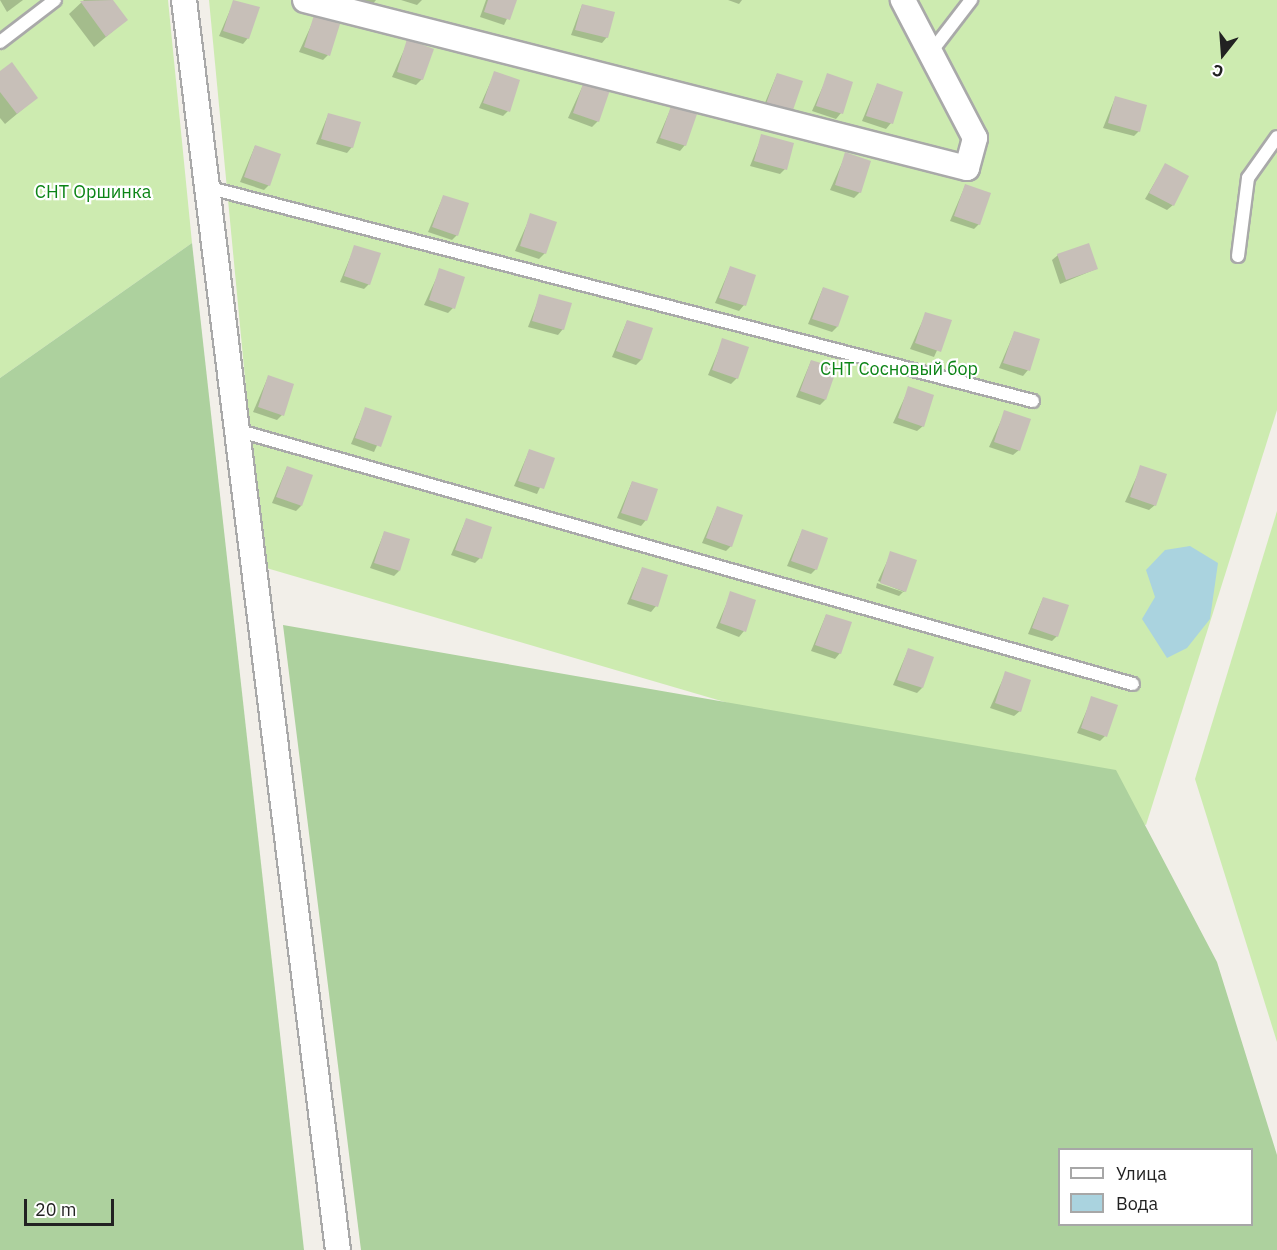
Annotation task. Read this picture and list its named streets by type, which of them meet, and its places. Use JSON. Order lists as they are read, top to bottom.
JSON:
{
  "parks": ["СНТ Оршинка", "СНТ Сосновый бор"],
  "legend": ["Улица", "Вода"],
  "scale_bar": "20 m",
  "north": "bottom"
}
